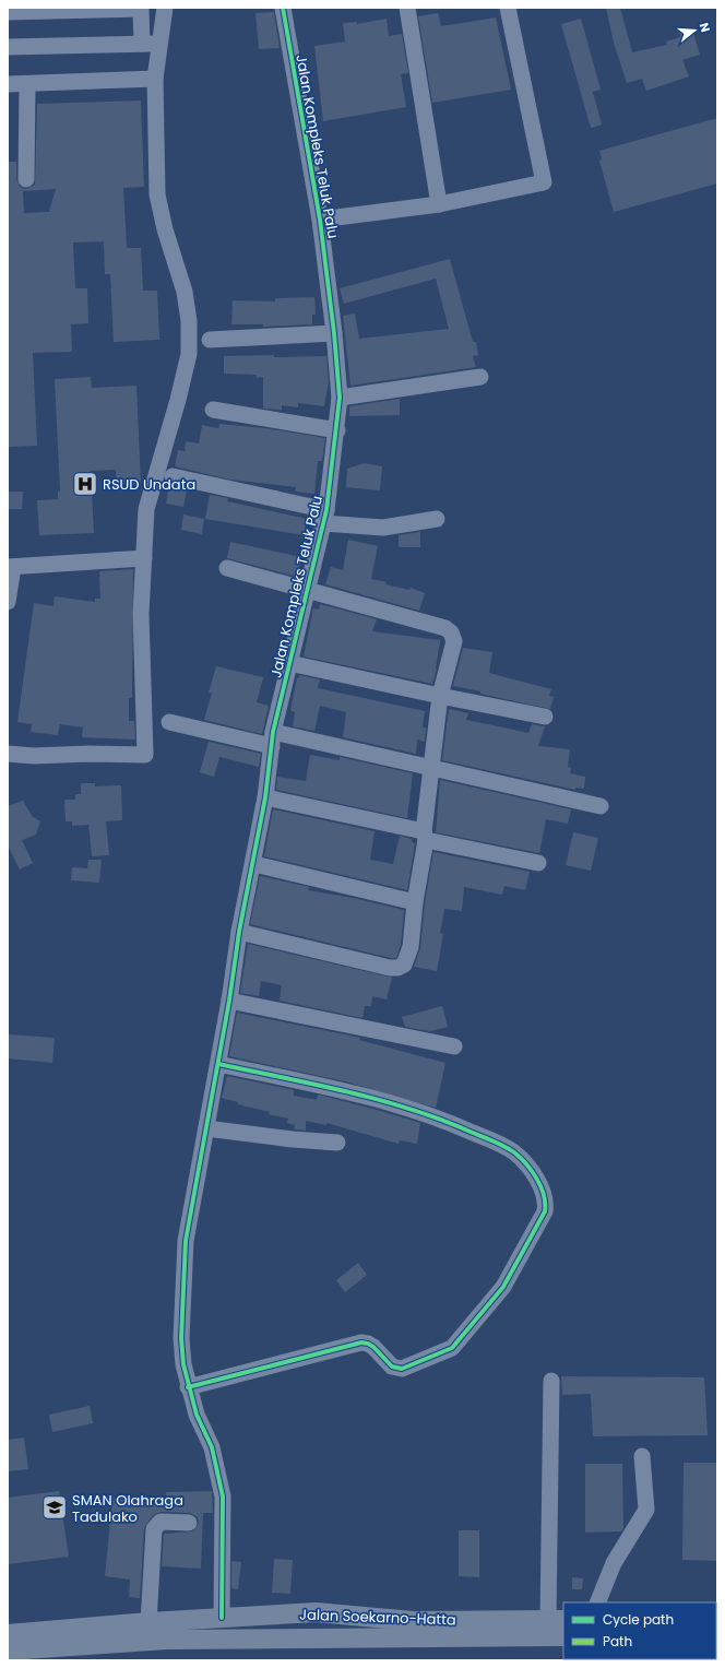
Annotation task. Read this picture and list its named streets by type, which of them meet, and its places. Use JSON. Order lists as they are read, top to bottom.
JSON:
{
  "streets": {
    "main road": ["Jalan Soekarno-Hatta"],
    "street": ["Jalan Kompleks Teluk Palu"]
  },
  "crossings": [
    ["Jalan Kompleks Teluk Palu", "Jalan Soekarno-Hatta"]
  ],
  "places": {
    "hospital": ["RSUD Undata"],
    "school or university": ["SMAN Olahraga Tadulako"]
  },
  "legend": ["Cycle path", "Path"],
  "north": "right"
}
